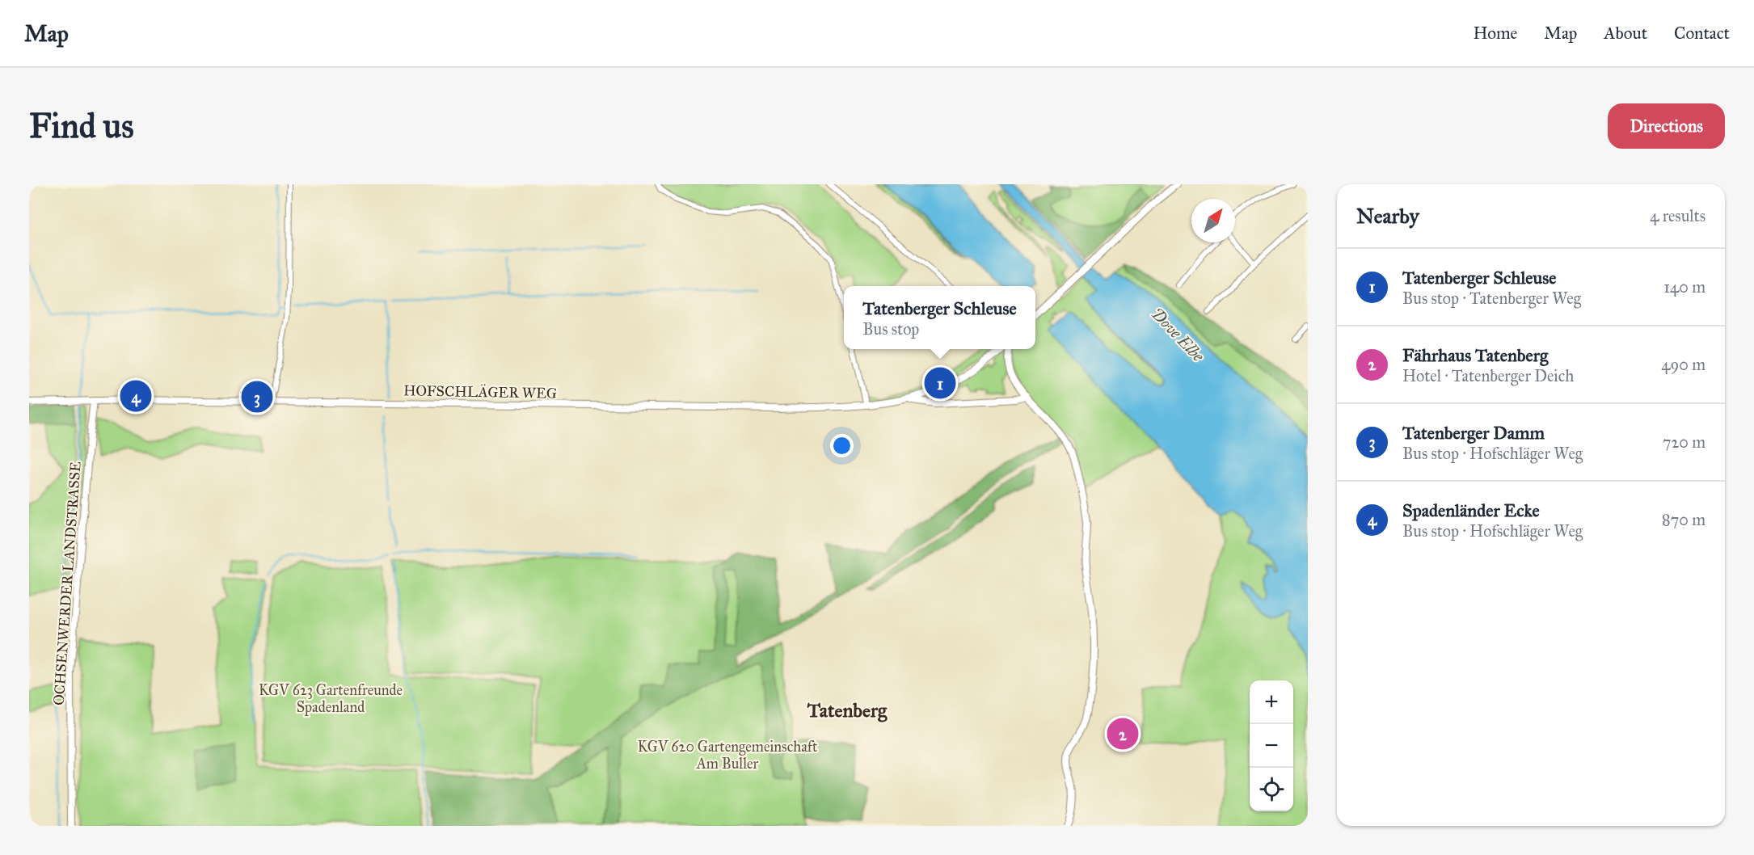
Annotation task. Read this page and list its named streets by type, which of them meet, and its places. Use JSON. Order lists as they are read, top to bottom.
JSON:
{
  "streets": {
    "street": ["HOFSCHLÄGER WEG", "OCHSENWERDER LANDSTRASSE"]
  },
  "crossings": [
    ["HOFSCHLÄGER WEG", "OCHSENWERDER LANDSTRASSE"]
  ],
  "districts": ["Tatenberg"],
  "water": ["Dove Elbe"],
  "parks": ["KGV 623 Gartenfreunde Spadenland", "KGV 620 Gartengemeinschaft Am Buller"],
  "north": "top right",
  "page": {
    "header": "Map",
    "nav": [
      "Home",
      "Map",
      "About",
      "Contact"
    ],
    "buttons": "Directions",
    "title": "Find us",
    "heading": ["Nearby", "4 results"],
    "list": [
      {
        "mark": "1",
        "name": "Tatenberger Schleuse",
        "note": "Bus stop · Tatenberger Weg",
        "value": "140 m"
      },
      {
        "mark": "2",
        "name": "Fährhaus Tatenberg",
        "note": "Hotel · Tatenberger Deich",
        "value": "490 m"
      },
      {
        "mark": "3",
        "name": "Tatenberger Damm",
        "note": "Bus stop · Hofschläger Weg",
        "value": "720 m"
      },
      {
        "mark": "4",
        "name": "Spadenländer Ecke",
        "note": "Bus stop · Hofschläger Weg",
        "value": "870 m"
      }
    ],
    "popup": ["Tatenberger Schleuse", "Bus stop"],
    "pins": [
      "1",
      "4",
      "3",
      "2"
    ],
    "map_buttons": ["+", "−"]
  }
}
